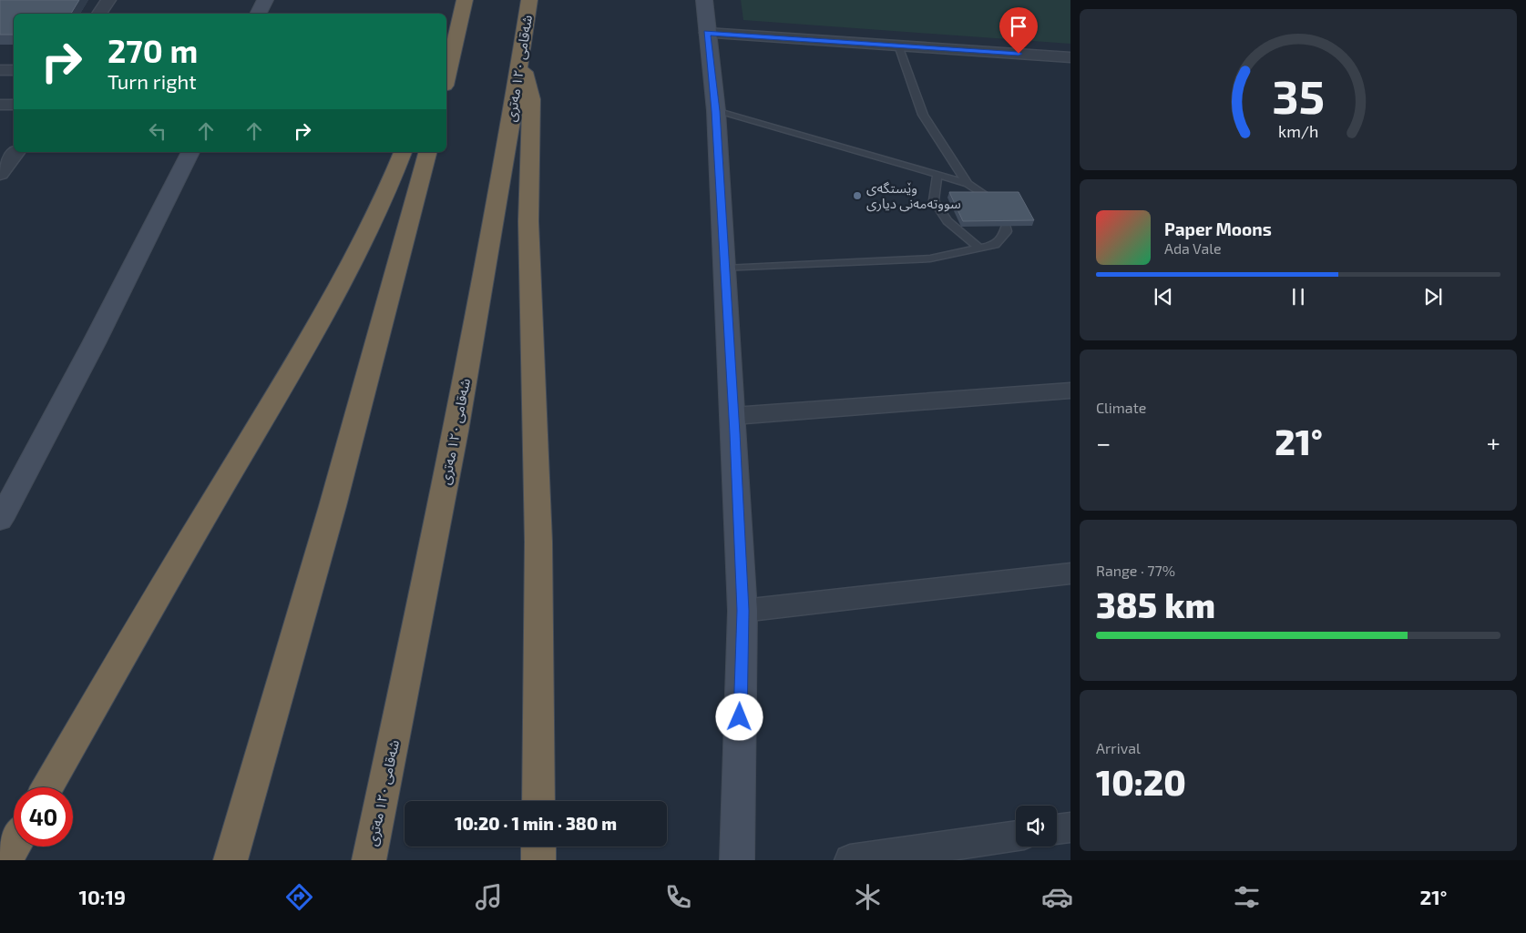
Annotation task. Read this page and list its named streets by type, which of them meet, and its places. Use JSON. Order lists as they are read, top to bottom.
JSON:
{
  "streets": {
    "highway": ["شەقامی ١٢٠ مەتری"]
  },
  "places": ["وێستگەی سووتەمەنی دیاری"],
  "page": {
    "turn": ["270 m", "Turn right"],
    "song": ["Paper Moons", "Ada Vale"],
    "tile": [
      "Climate",
      ["Range · 77%", "385 km"],
      ["Arrival", "10:20"]
    ],
    "heat": ["−", "21°", "+"],
    "limit": "40",
    "trip": "10:20 · 1 min · 380 m",
    "tabs": ["10:19", "21°"],
    "gauge": ["35", "km/h"]
  }
}
